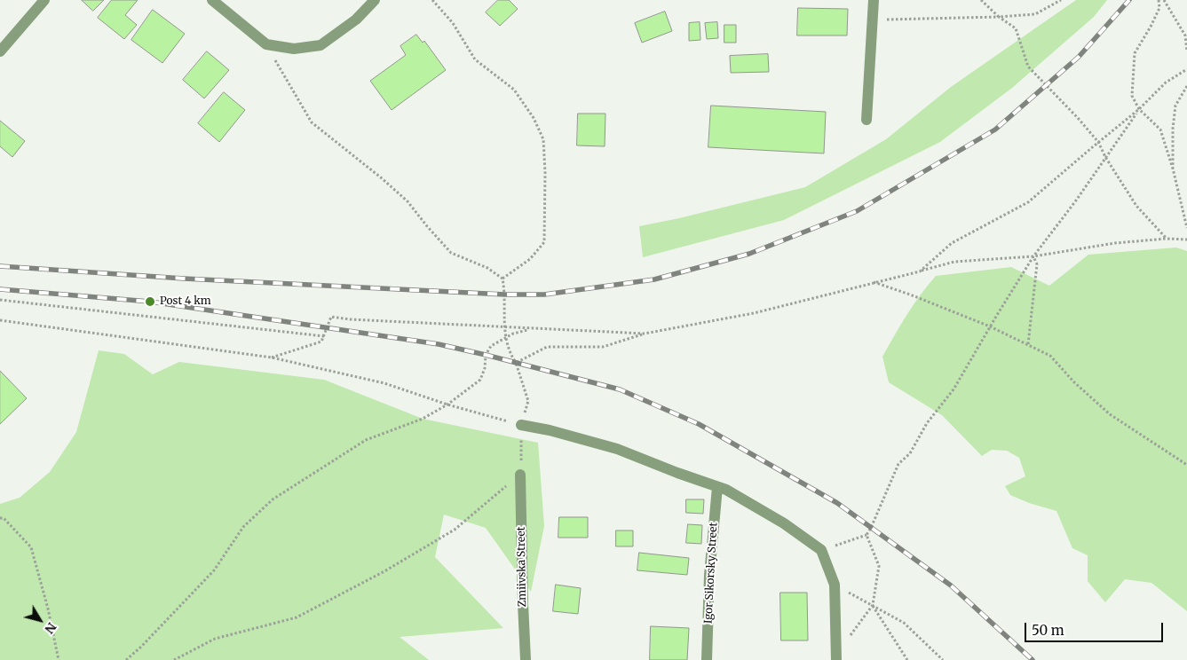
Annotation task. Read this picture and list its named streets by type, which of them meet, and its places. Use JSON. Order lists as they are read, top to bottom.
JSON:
{
  "streets": {
    "street": ["Zmiivska Street", "Igor Sikorsky Street"]
  },
  "places": ["Post 4 km"],
  "scale_bar": "50 m",
  "north": "bottom right"
}
